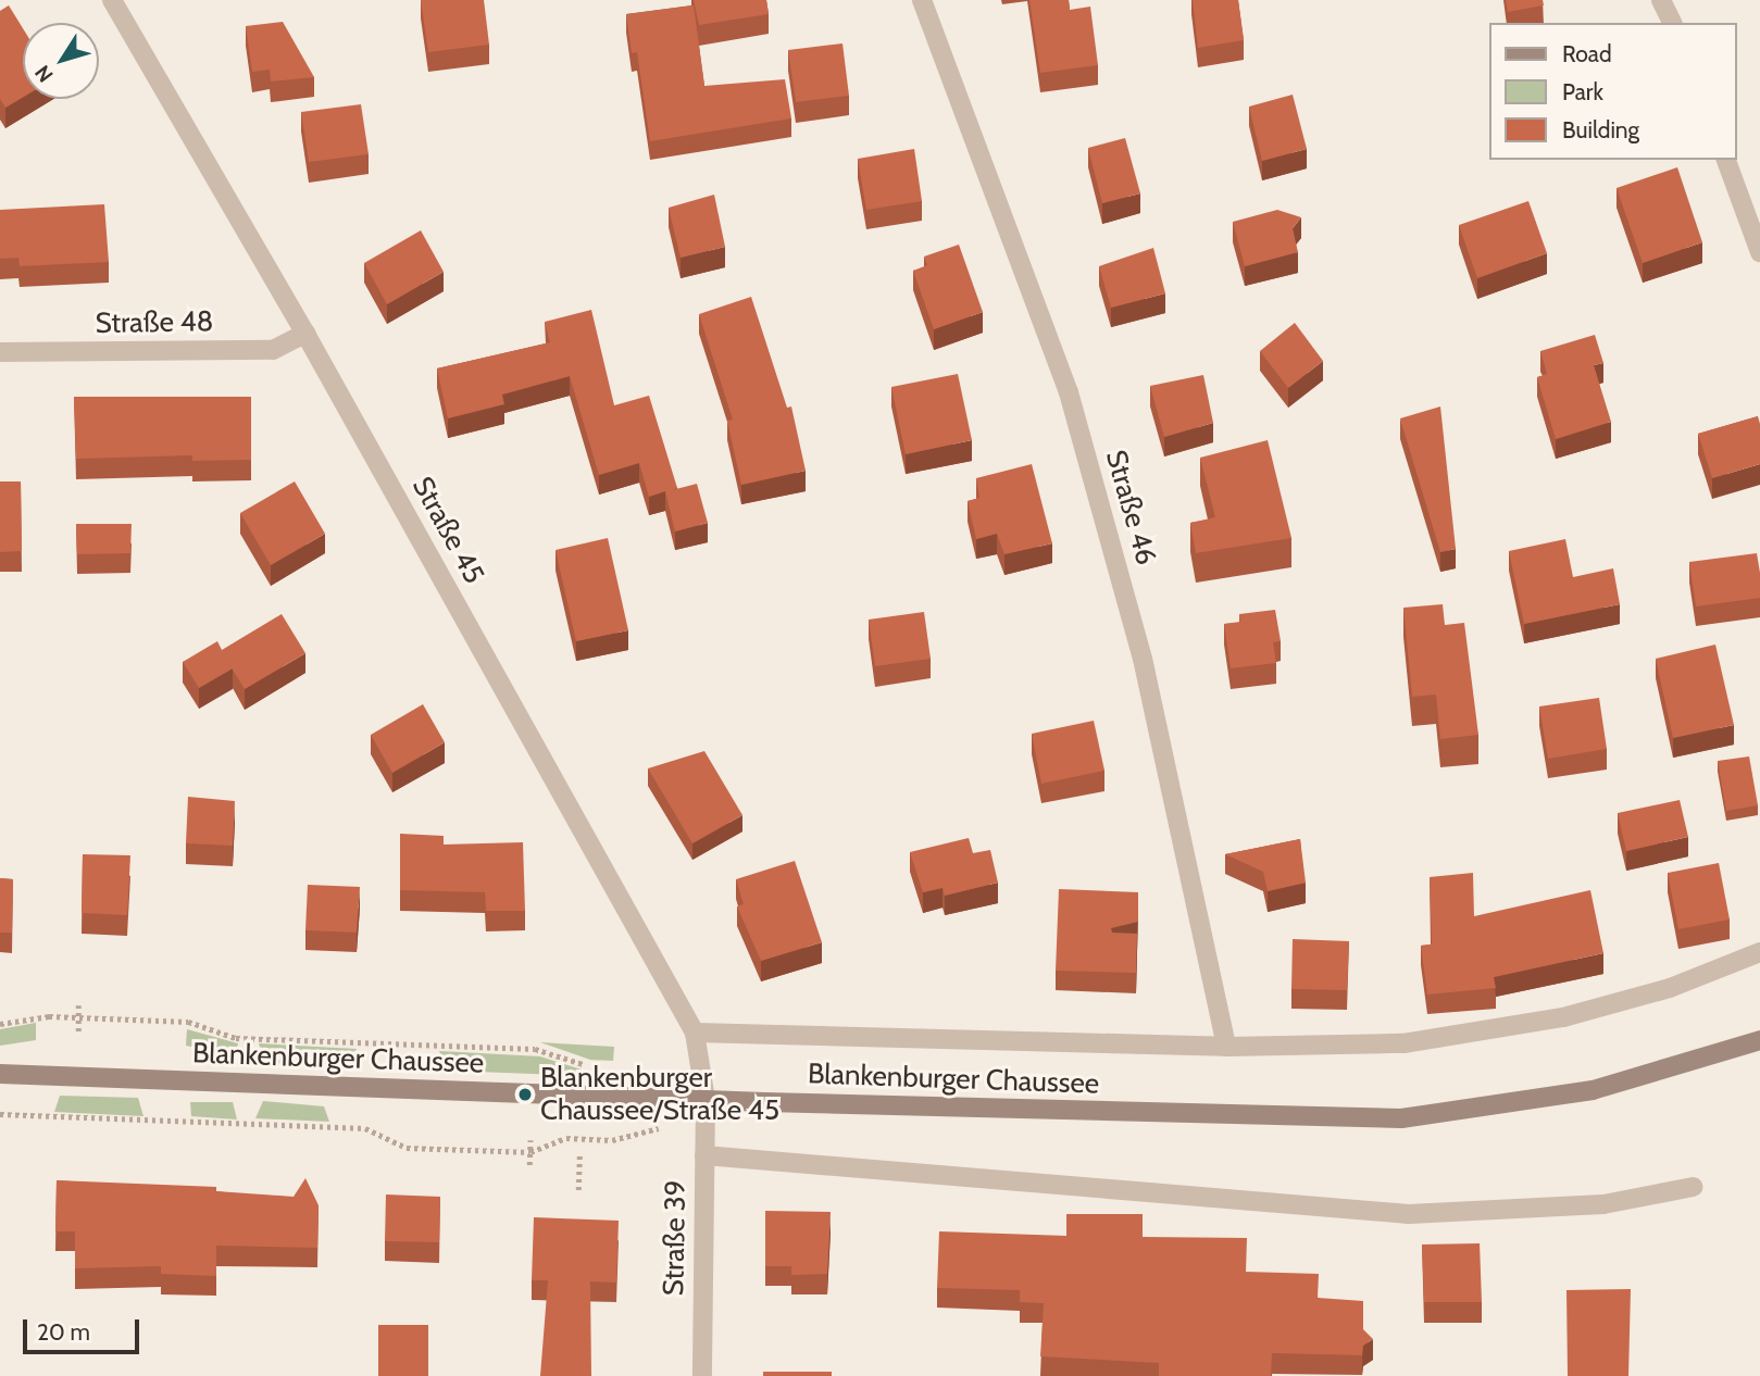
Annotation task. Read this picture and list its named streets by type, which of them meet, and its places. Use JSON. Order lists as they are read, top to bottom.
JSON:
{
  "streets": {
    "main road": ["Blankenburger Chaussee"],
    "street": [
      "Straße 48",
      "Straße 46",
      "Straße 45",
      "Straße 39"
    ]
  },
  "crossings": [
    ["Straße 48", "Straße 45"],
    ["Straße 46", "Blankenburger Chaussee"],
    ["Straße 45", "Blankenburger Chaussee"],
    ["Straße 45", "Straße 39"],
    ["Blankenburger Chaussee", "Straße 39"]
  ],
  "places": ["Blankenburger Chaussee/Straße 45"],
  "legend": ["Road", "Park", "Building"],
  "scale_bar": "20 m",
  "north": "bottom left"
}
